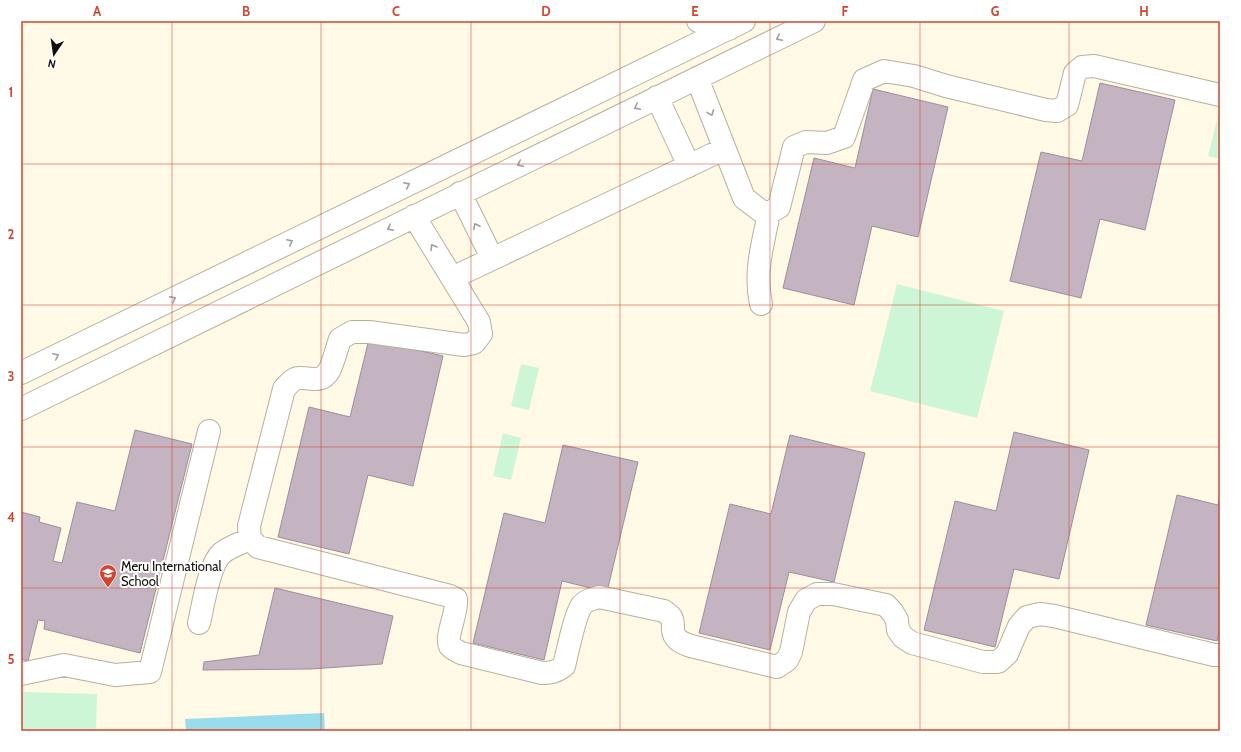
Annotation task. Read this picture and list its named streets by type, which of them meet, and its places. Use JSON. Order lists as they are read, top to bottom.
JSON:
{
  "places": {
    "school or university": ["Meru International School"]
  },
  "north": "bottom",
  "grid": {
    "columns": [
      "A",
      "B",
      "C",
      "D",
      "E",
      "F",
      "G",
      "H"
    ],
    "rows": [
      "1",
      "2",
      "3",
      "4",
      "5"
    ]
  }
}
